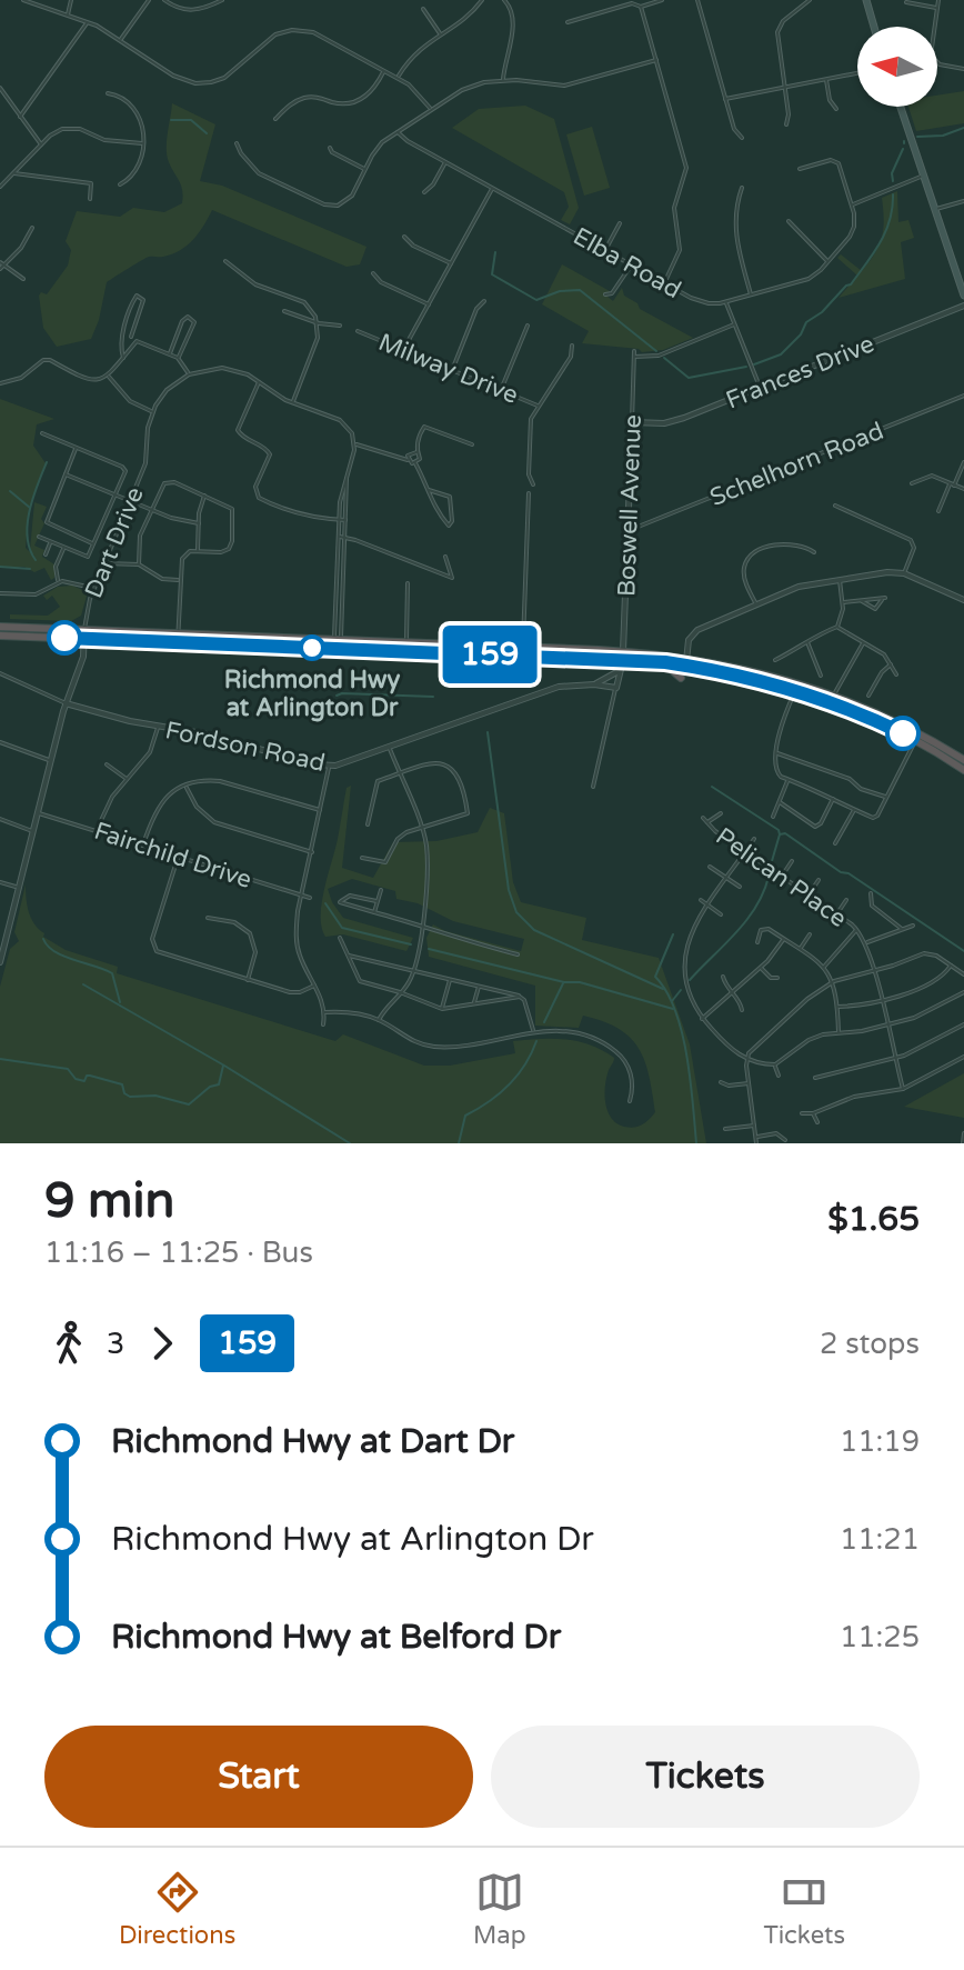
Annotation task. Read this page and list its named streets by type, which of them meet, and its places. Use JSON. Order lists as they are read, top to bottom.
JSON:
{
  "streets": {
    "street": [
      "Elba Road",
      "Milway Drive",
      "Frances Drive",
      "Schelhorn Road",
      "Boswell Avenue",
      "Dart Drive",
      "Fordson Road",
      "Fairchild Drive",
      "Pelican Place"
    ]
  },
  "crossings": [
    ["Frances Drive", "Boswell Avenue"],
    ["Schelhorn Road", "Boswell Avenue"]
  ],
  "places": ["Richmond Hwy at Arlington Dr"],
  "lines": ["bus line 159"],
  "north": "left",
  "page": {
    "on_map": "159",
    "heading": ["9 min", "11:16 – 11:25 · Bus", "$1.65"],
    "legs": ["3", "159", "2 stops"],
    "list": [
      {
        "name": "Richmond Hwy at Dart Dr",
        "value": "11:19"
      },
      {
        "name": "Richmond Hwy at Arlington Dr",
        "value": "11:21"
      },
      {
        "name": "Richmond Hwy at Belford Dr",
        "value": "11:25"
      }
    ],
    "buttons": ["Start", "Tickets"],
    "tabs": ["Directions", "Map", "Tickets"]
  }
}
